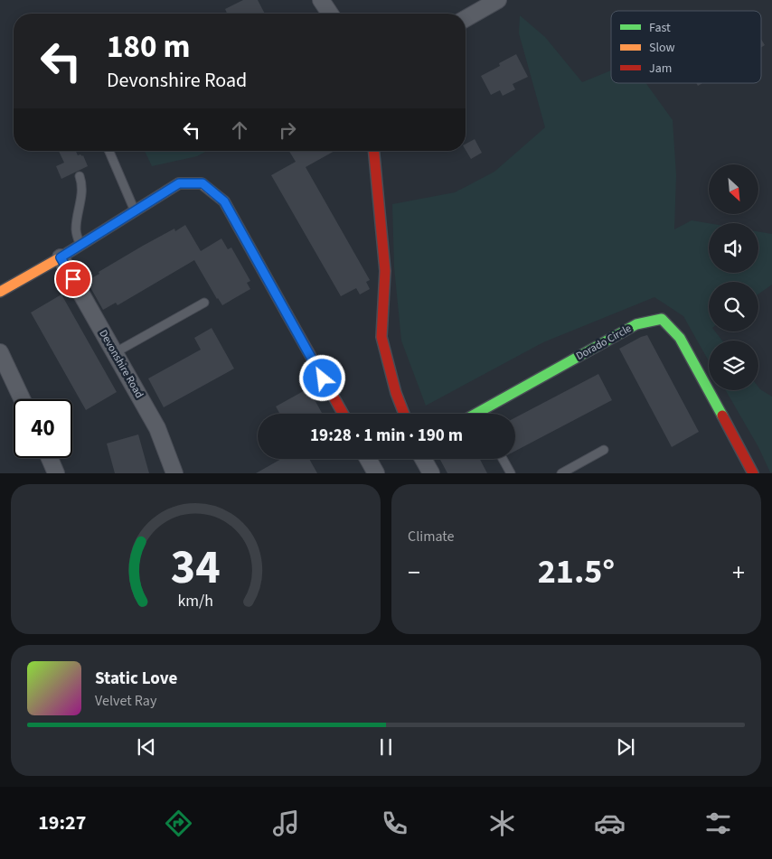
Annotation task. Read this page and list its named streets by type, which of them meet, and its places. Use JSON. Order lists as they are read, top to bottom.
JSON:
{
  "streets": {
    "street": ["Dorado Circle", "Devonshire Road"]
  },
  "legend": ["Fast", "Slow", "Jam"],
  "north": "bottom right",
  "page": {
    "turn": ["180 m", "Devonshire Road"],
    "limit": "40",
    "trip": "19:28 · 1 min · 190 m",
    "tile": "Climate",
    "heat": ["−", "21.5°", "+"],
    "song": ["Static Love", "Velvet Ray"],
    "tabs": "19:27",
    "gauge": ["34", "km/h"]
  }
}
